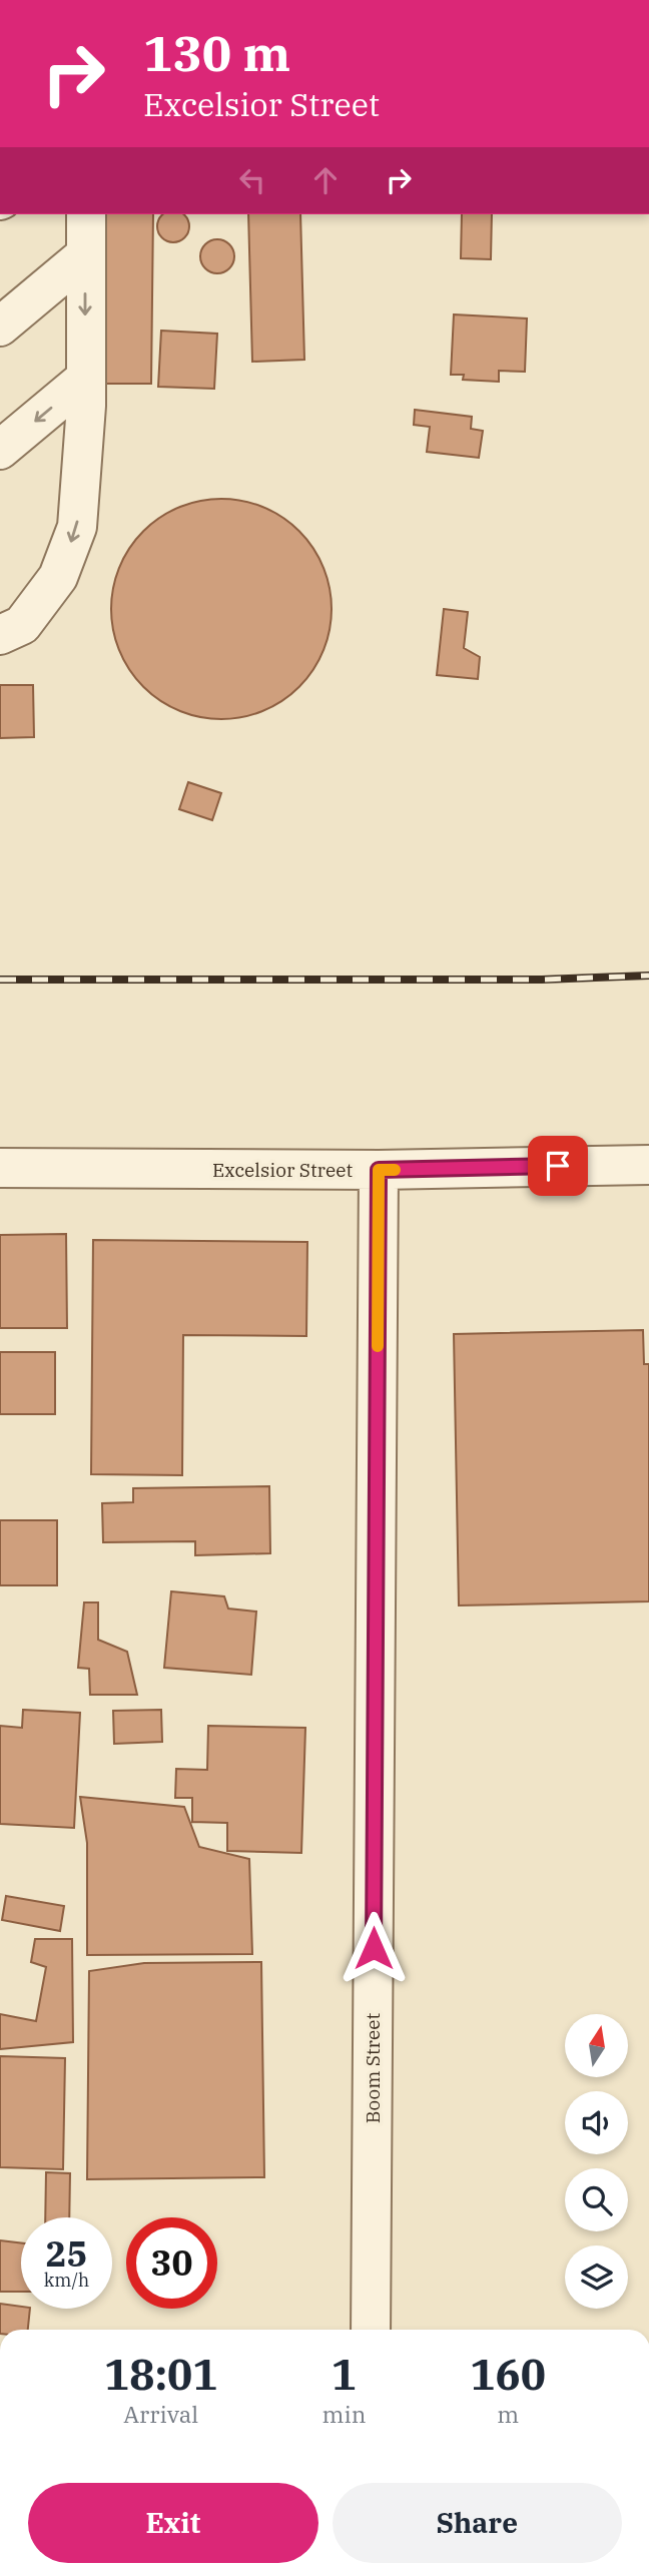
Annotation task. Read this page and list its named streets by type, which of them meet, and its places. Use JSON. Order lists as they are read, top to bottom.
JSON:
{
  "streets": {
    "street": ["Excelsior Street", "Boom Street"]
  },
  "crossings": [
    ["Excelsior Street", "Boom Street"]
  ],
  "north": "top",
  "page": {
    "turn": ["130 m", "Excelsior Street"],
    "speed": "25 km/h",
    "limit": "30",
    "eta": [
      "18:01",
      "Arrival",
      "1",
      "min",
      "160",
      "m"
    ],
    "buttons": ["Exit", "Share"]
  }
}
